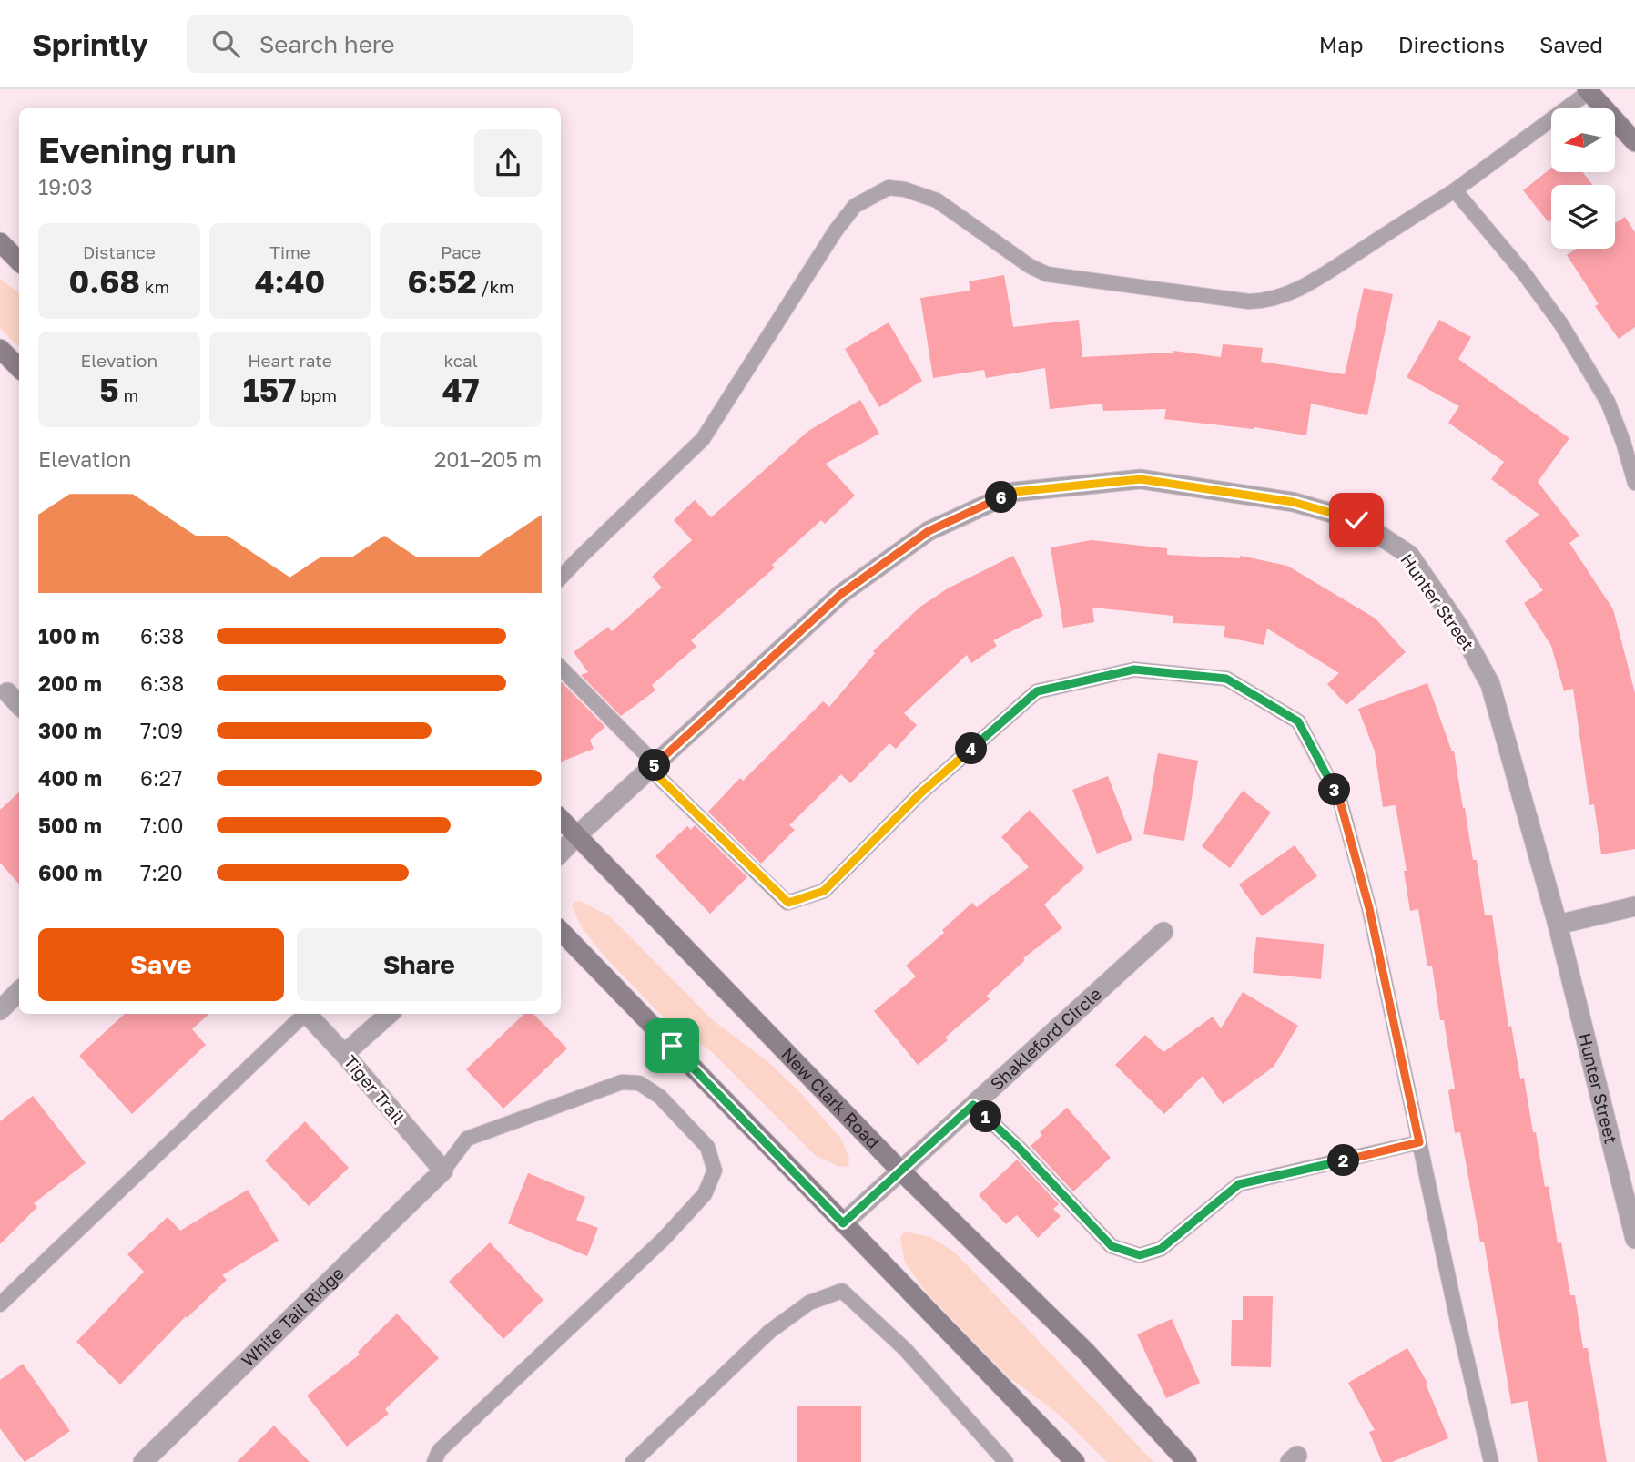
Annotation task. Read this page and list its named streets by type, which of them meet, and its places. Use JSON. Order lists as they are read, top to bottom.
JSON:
{
  "streets": {
    "main road": ["New Clark Road"],
    "street": [
      "Hunter Street",
      "Shakleford Circle",
      "Tiger Trail",
      "White Tail Ridge"
    ]
  },
  "crossings": [
    ["Hunter Street", "New Clark Road"],
    ["Shakleford Circle", "New Clark Road"],
    ["Tiger Trail", "White Tail Ridge"]
  ],
  "north": "left",
  "page": {
    "header": "Sprintly",
    "search": "Search here",
    "nav": ["Map", "Directions", "Saved"],
    "heading": ["Evening run", "19:03"],
    "stats": [
      ["Distance", "0.68 km"],
      ["Time", "4:40"],
      ["Pace", "6:52 /km"],
      ["Elevation", "5 m"],
      ["Heart rate", "157 bpm"],
      ["kcal", "47"]
    ],
    "chart": ["Elevation", "201–205 m"],
    "pins": [
      "6",
      "4",
      "5",
      "3",
      "1",
      "2"
    ],
    "list": [
      {
        "name": "100 m",
        "note": "6:38"
      },
      {
        "name": "200 m",
        "note": "6:38"
      },
      {
        "name": "300 m",
        "note": "7:09"
      },
      {
        "name": "400 m",
        "note": "6:27"
      },
      {
        "name": "500 m",
        "note": "7:00"
      },
      {
        "name": "600 m",
        "note": "7:20"
      }
    ],
    "buttons": ["Save", "Share"]
  }
}
